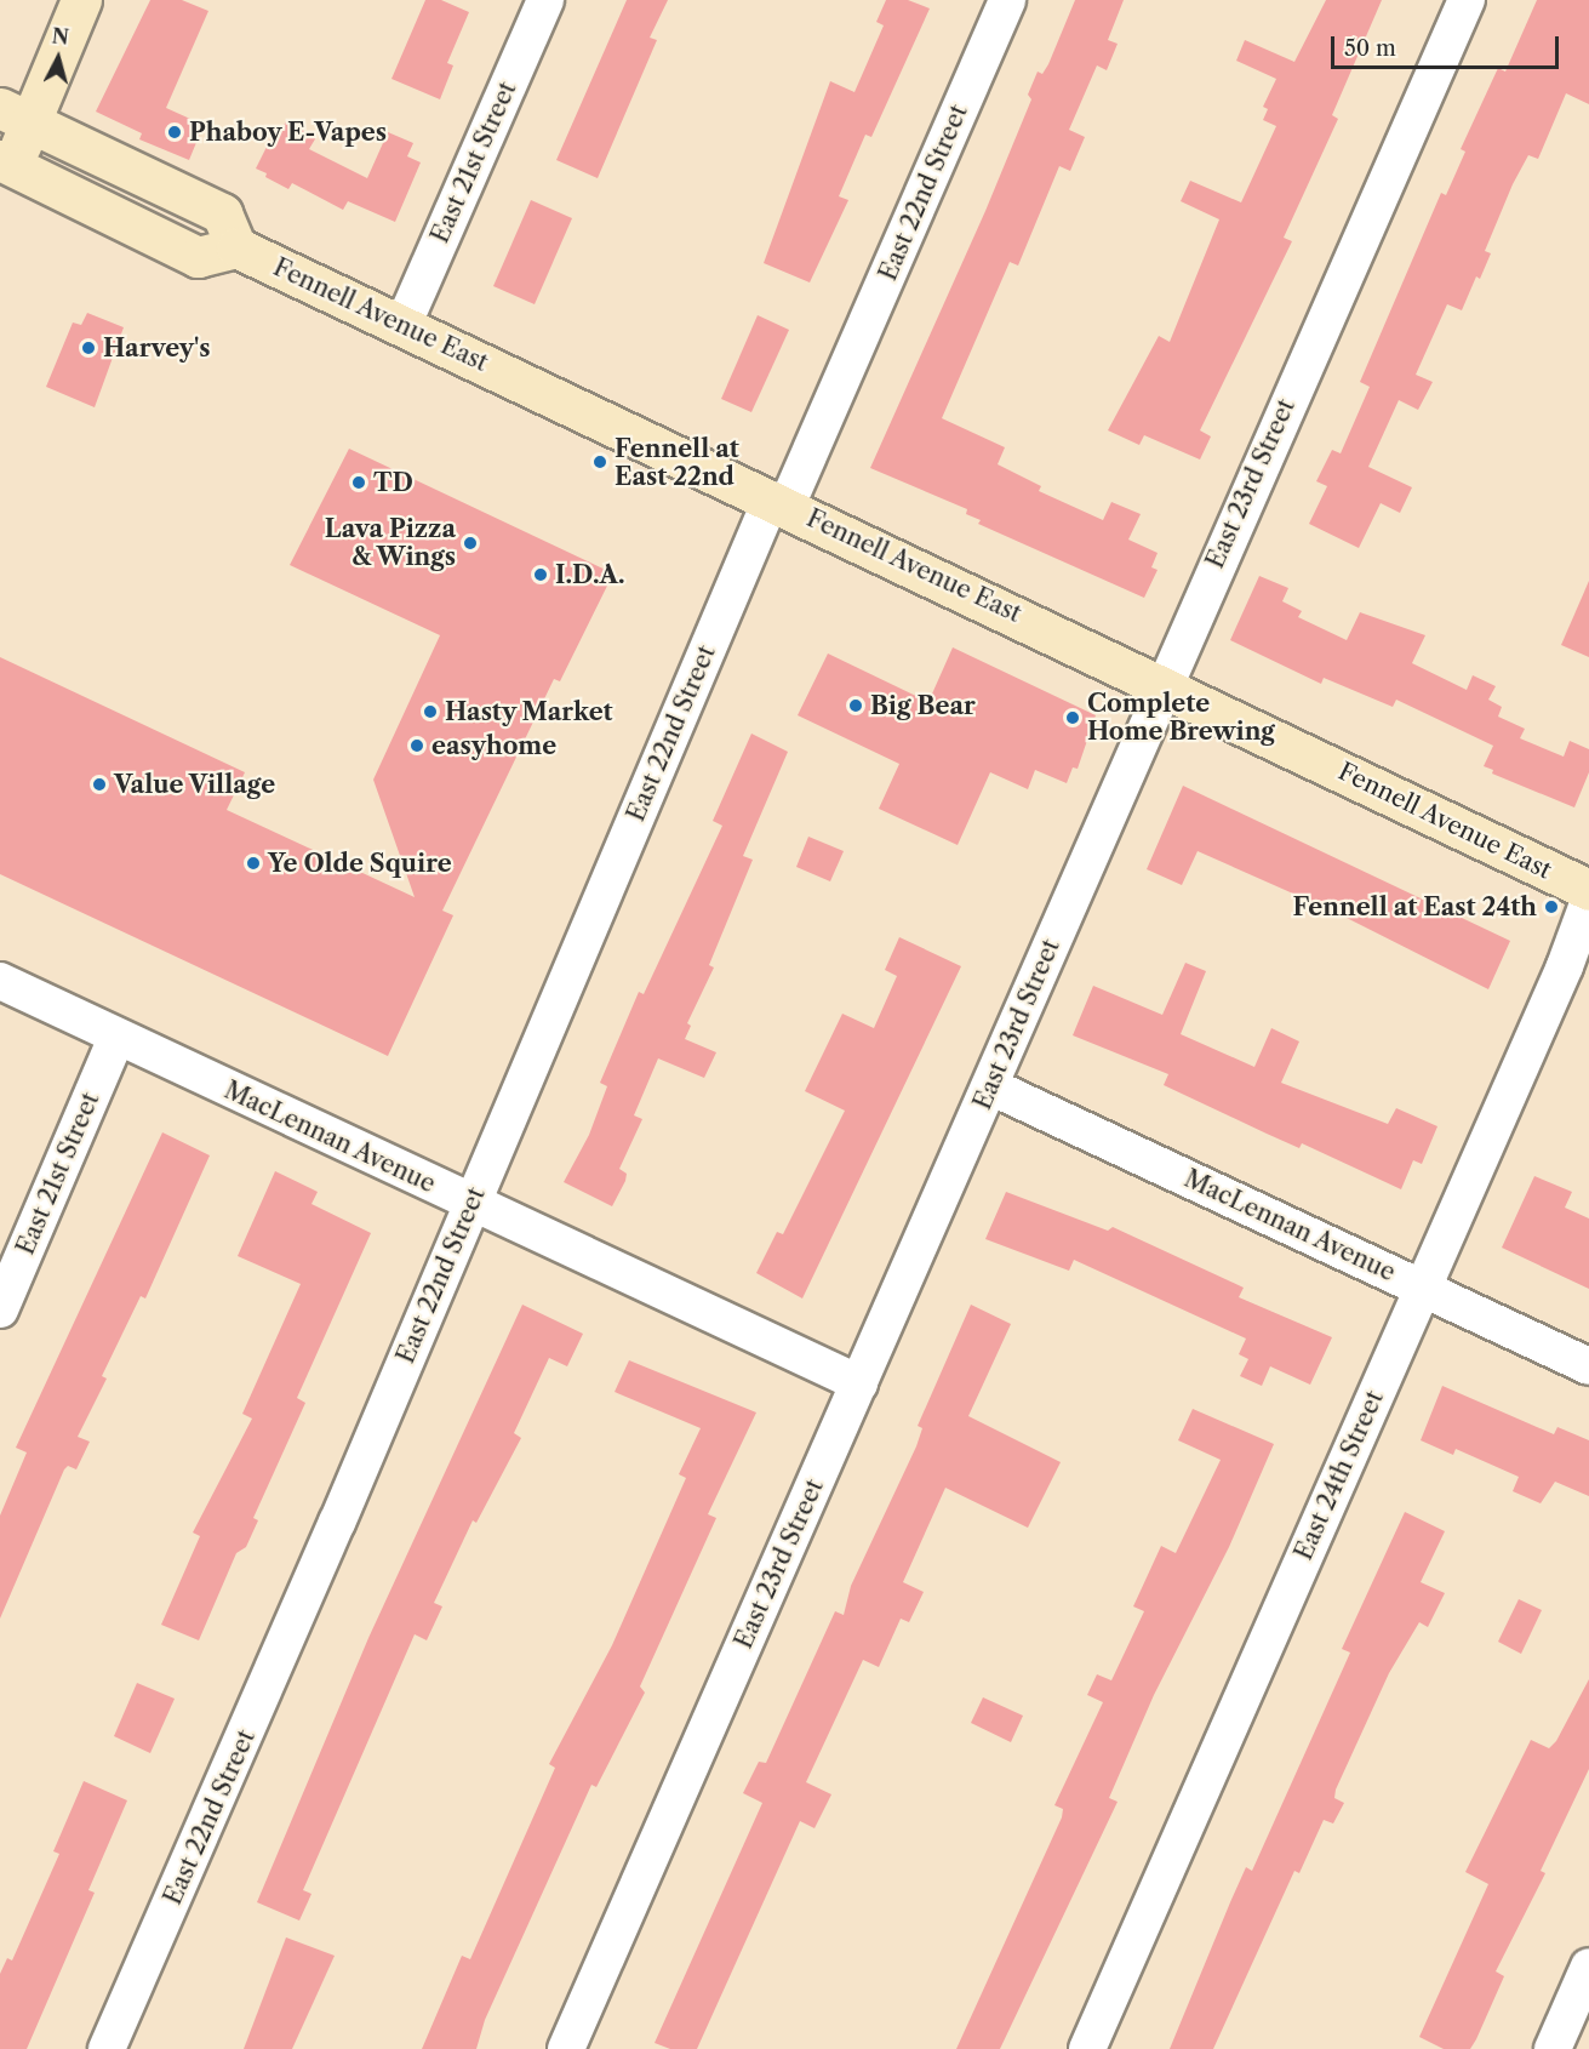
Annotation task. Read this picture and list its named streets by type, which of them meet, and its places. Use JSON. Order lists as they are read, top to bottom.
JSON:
{
  "streets": {
    "main road": ["Fennell Avenue East"],
    "street": [
      "East 21st Street",
      "East 22nd Street",
      "East 23rd Street",
      "MacLennan Avenue",
      "East 24th Street"
    ]
  },
  "crossings": [
    ["East 21st Street", "Fennell Avenue East"],
    ["East 21st Street", "MacLennan Avenue"],
    ["East 22nd Street", "Fennell Avenue East"],
    ["East 22nd Street", "MacLennan Avenue"],
    ["Fennell Avenue East", "East 23rd Street"],
    ["East 23rd Street", "MacLennan Avenue"],
    ["MacLennan Avenue", "East 24th Street"]
  ],
  "places": [
    "Phaboy E-Vapes",
    "Harvey's",
    "Fennell at East 22nd",
    "TD",
    "Lava Pizza & Wings",
    "I.D.A.",
    "Big Bear",
    "Hasty Market",
    "Complete Home Brewing",
    "easyhome",
    "Value Village",
    "Ye Olde Squire",
    "Fennell at East 24th"
  ],
  "scale_bar": "50 m",
  "north": "top"
}
